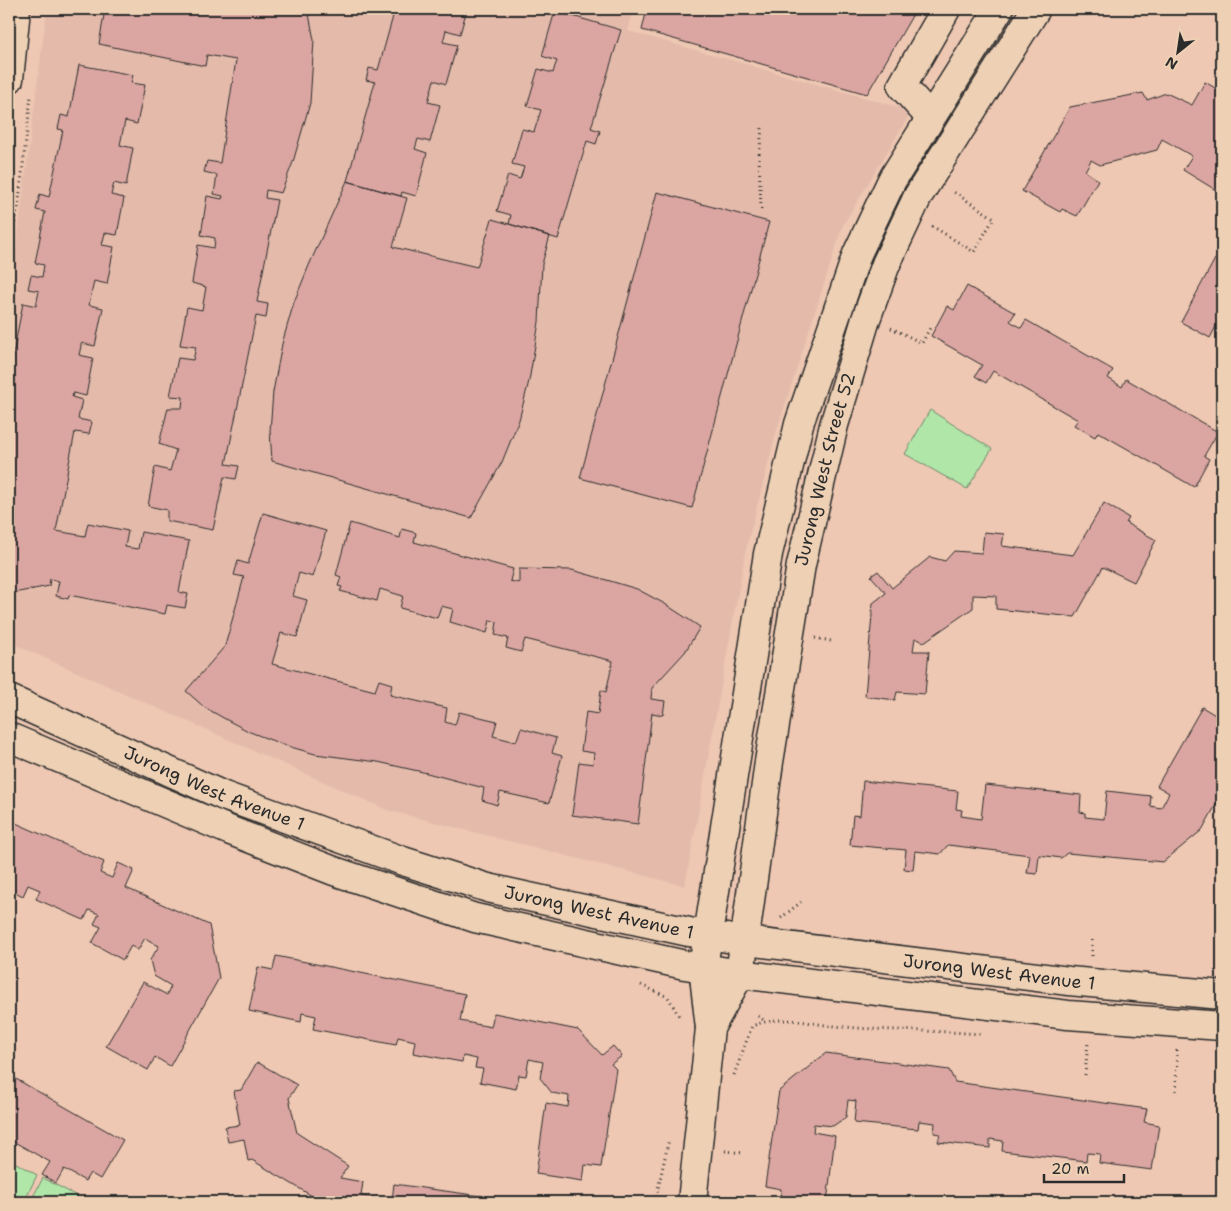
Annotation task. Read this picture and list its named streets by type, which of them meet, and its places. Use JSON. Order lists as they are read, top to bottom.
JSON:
{
  "streets": {
    "street": ["Jurong West Street 52", "Jurong West Avenue 1"]
  },
  "crossings": [
    ["Jurong West Street 52", "Jurong West Avenue 1"]
  ],
  "scale_bar": "20 m",
  "north": "bottom left"
}
